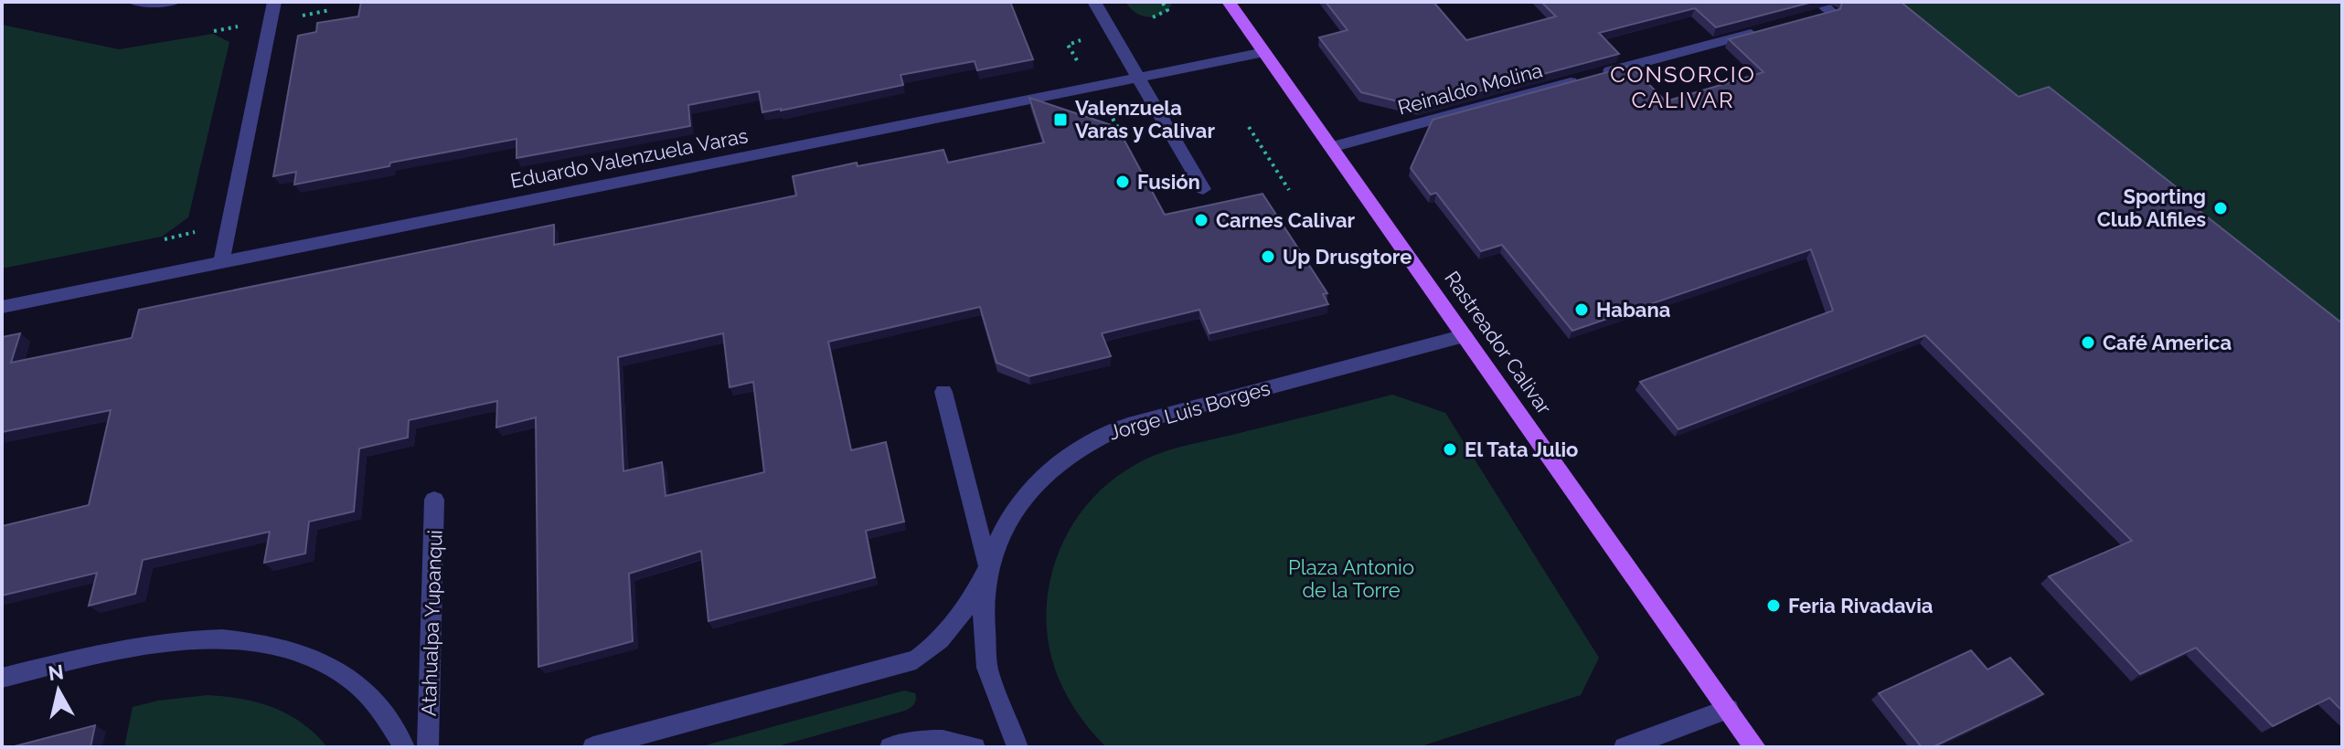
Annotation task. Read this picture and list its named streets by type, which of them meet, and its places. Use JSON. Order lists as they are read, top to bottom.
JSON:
{
  "streets": {
    "main road": ["Rastreador Calivar"],
    "street": [
      "Reinaldo Molina",
      "Eduardo Valenzuela Varas",
      "Jorge Luis Borges",
      "Atahualpa Yupanqui"
    ]
  },
  "crossings": [
    ["Reinaldo Molina", "Rastreador Calivar"],
    ["Eduardo Valenzuela Varas", "Rastreador Calivar"],
    ["Rastreador Calivar", "Jorge Luis Borges"]
  ],
  "districts": ["CONSORCIO CALIVAR"],
  "parks": ["Plaza Antonio de la Torre"],
  "places": {
    "transit": ["Valenzuela Varas y Calivar"],
    "other": [
      "Fusión",
      "Sporting Club Alfiles",
      "Carnes Calivar",
      "Up Drusgtore",
      "Habana",
      "Café America",
      "El Tata Julio",
      "Feria Rivadavia"
    ]
  },
  "north": "top"
}
